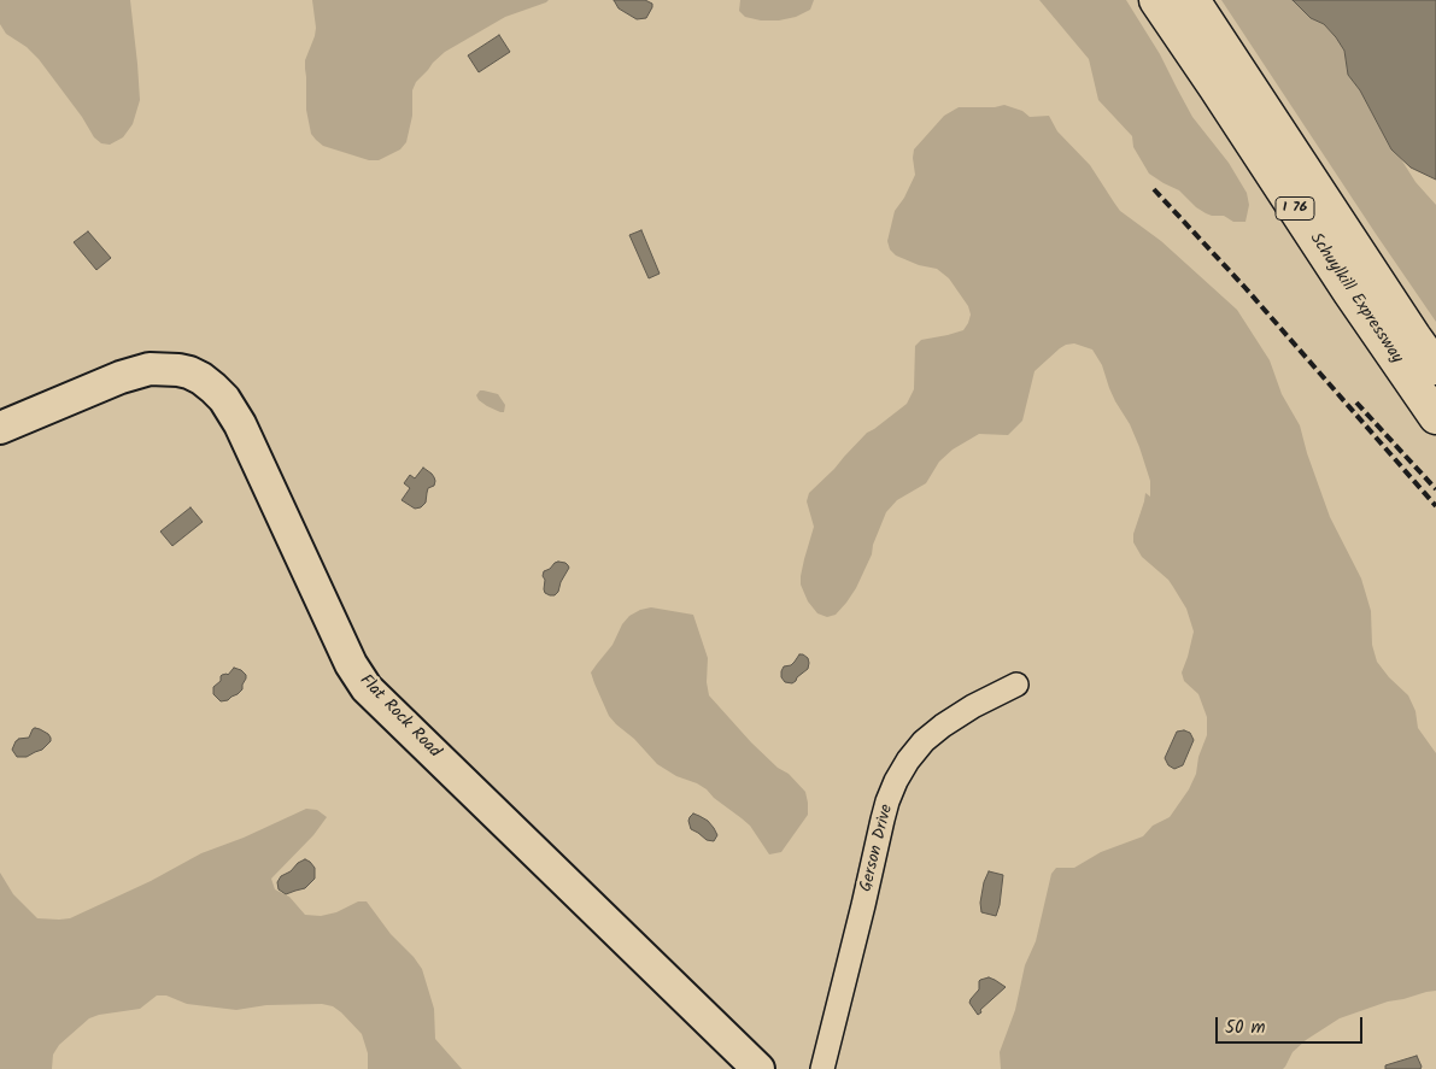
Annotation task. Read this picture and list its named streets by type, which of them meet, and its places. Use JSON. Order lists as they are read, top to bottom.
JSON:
{
  "streets": {
    "highway": ["I 76", "Schuylkill Expressway"],
    "street": ["Flat Rock Road", "Gerson Drive"]
  },
  "scale_bar": "50 m"
}
